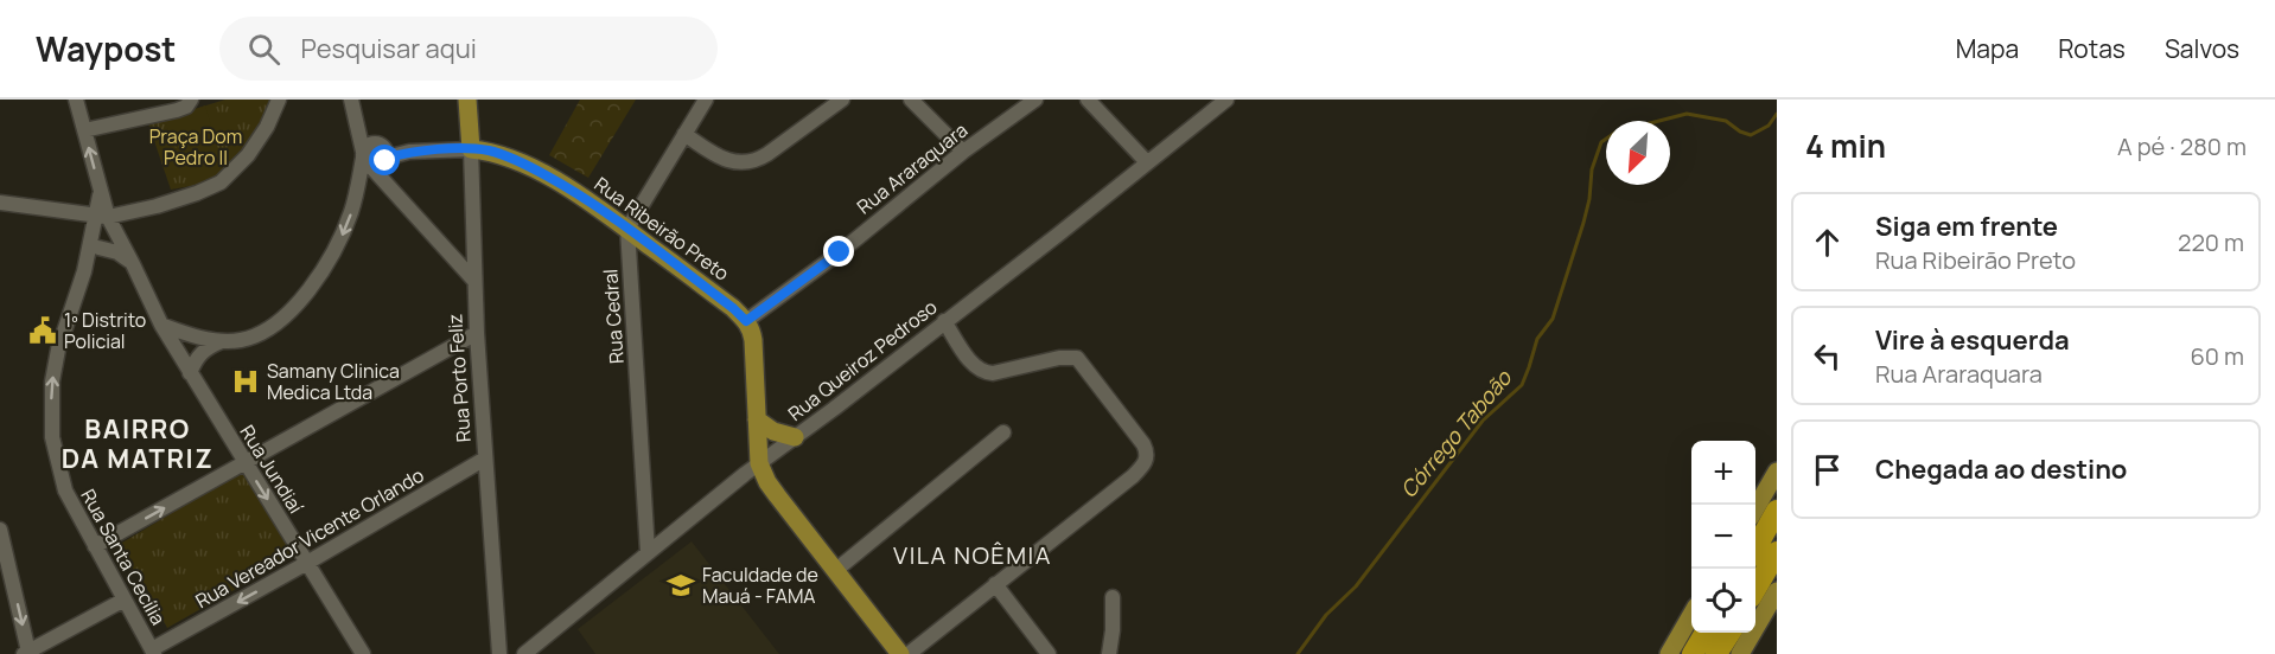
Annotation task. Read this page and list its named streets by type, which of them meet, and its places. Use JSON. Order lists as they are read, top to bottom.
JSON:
{
  "streets": {
    "main road": ["Rua Ribeirão Preto", "Rua Porto Feliz"],
    "street": [
      "Rua Araraquara",
      "Rua Cedral",
      "Rua Queiroz Pedroso",
      "Rua Jundiaí",
      "Rua Vereador Vicente Orlando",
      "Rua Santa Cecília"
    ]
  },
  "crossings": [
    ["Rua Araraquara", "Rua Ribeirão Preto"],
    ["Rua Ribeirão Preto", "Rua Cedral"],
    ["Rua Ribeirão Preto", "Rua Porto Feliz"],
    ["Rua Cedral", "Rua Queiroz Pedroso"],
    ["Rua Porto Feliz", "Rua Vereador Vicente Orlando"],
    ["Rua Jundiaí", "Rua Vereador Vicente Orlando"],
    ["Rua Jundiaí", "Rua Santa Cecília"],
    ["Rua Vereador Vicente Orlando", "Rua Santa Cecília"]
  ],
  "one_way": ["Rua Santa Cecília"],
  "districts": ["BAIRRO DA MATRIZ", "VILA NOÊMIA"],
  "water": ["Córrego Taboão"],
  "parks": ["Praça Dom Pedro II"],
  "places": {
    "public building": ["1º Distrito Policial"],
    "hospital": ["Samany Clinica Medica Ltda"],
    "school or university": ["Faculdade de Mauá - FAMA"]
  },
  "north": "bottom left",
  "page": {
    "header": "Waypost",
    "search": "Pesquisar aqui",
    "nav": ["Mapa", "Rotas", "Salvos"],
    "heading": ["4 min", "A pé · 280 m"],
    "list": [
      ["Siga em frente", "Rua Ribeirão Preto", "220 m"],
      ["Vire à esquerda", "Rua Araraquara", "60 m"],
      "Chegada ao destino"
    ],
    "map_buttons": ["+", "−"]
  }
}
